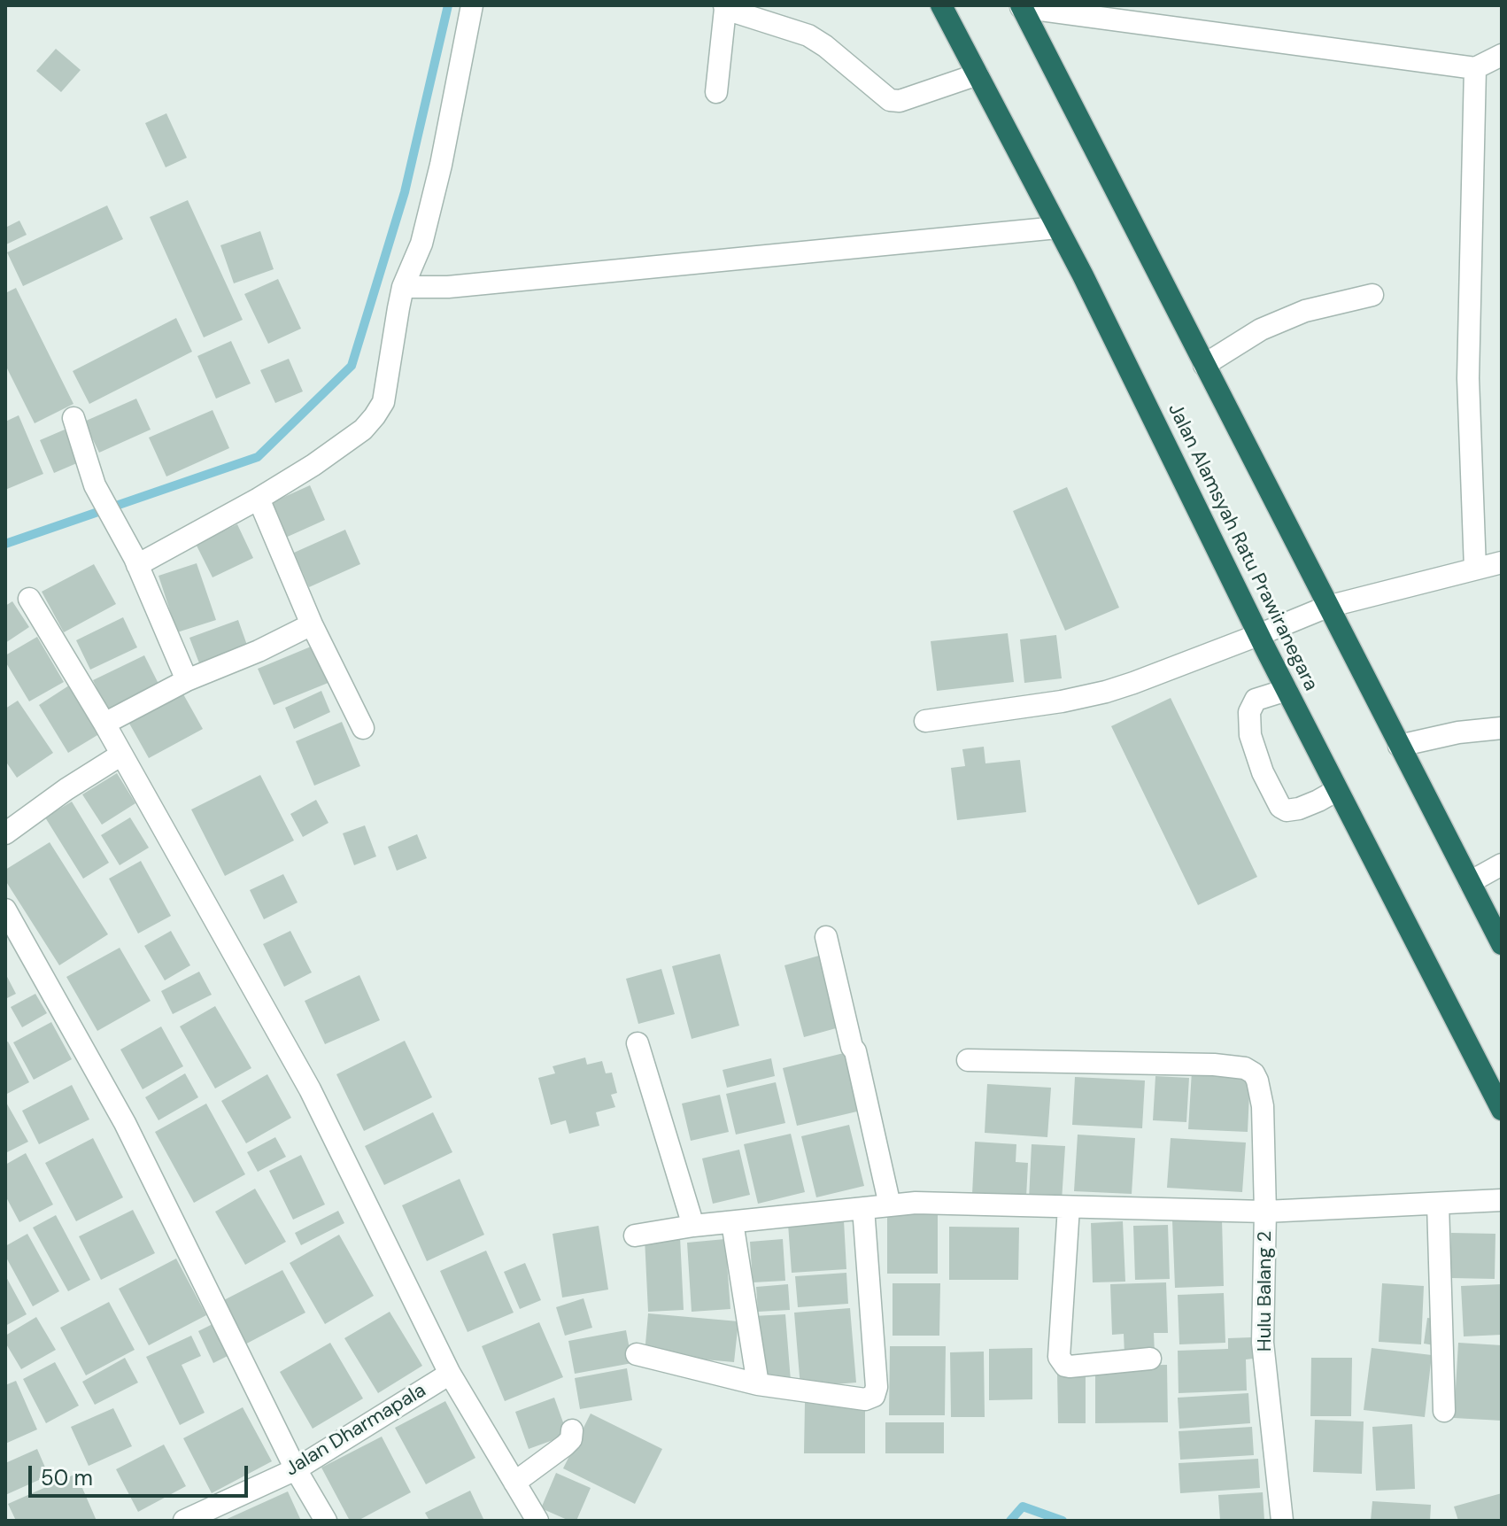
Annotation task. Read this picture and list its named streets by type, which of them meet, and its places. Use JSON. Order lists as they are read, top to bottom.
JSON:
{
  "streets": {
    "highway": ["Jalan Alamsyah Ratu Prawiranegara"],
    "street": ["Hulu Balang 2", "Jalan Dharmapala"]
  },
  "scale_bar": "50 m"
}
